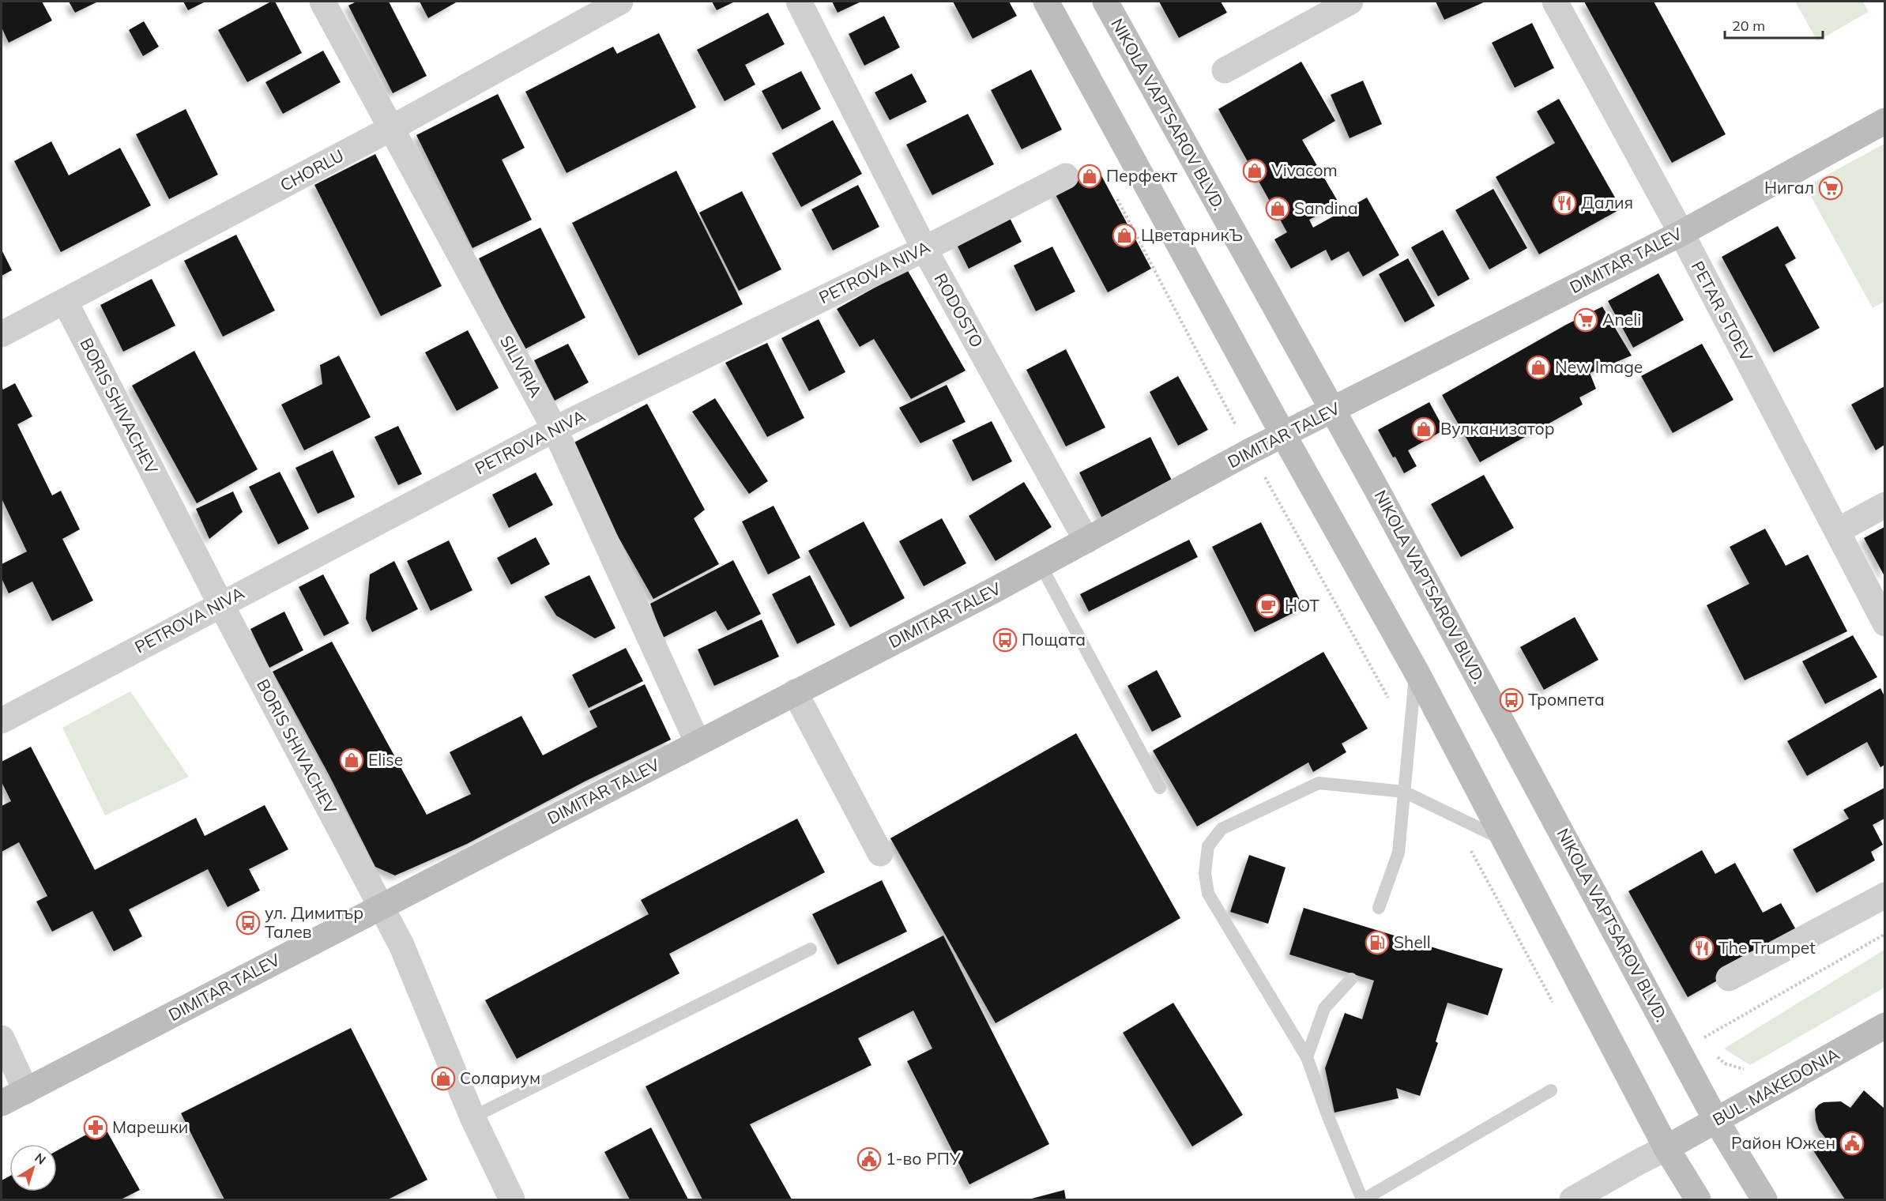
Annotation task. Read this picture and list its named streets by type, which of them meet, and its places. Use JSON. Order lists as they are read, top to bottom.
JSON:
{
  "streets": {
    "street": [
      "NIKOLA VAPTSAROV BLVD.",
      "CHORLU",
      "DIMITAR TALEV",
      "PETROVA NIVA",
      "RODOSTO",
      "PETAR STOEV",
      "SILIVRIA",
      "BORIS SHIVACHEV",
      "BUL. MAKEDONIA"
    ]
  },
  "crossings": [
    ["NIKOLA VAPTSAROV BLVD.", "DIMITAR TALEV"],
    ["NIKOLA VAPTSAROV BLVD.", "BUL. MAKEDONIA"],
    ["CHORLU", "SILIVRIA"],
    ["CHORLU", "BORIS SHIVACHEV"],
    ["DIMITAR TALEV", "RODOSTO"],
    ["DIMITAR TALEV", "PETAR STOEV"],
    ["DIMITAR TALEV", "SILIVRIA"],
    ["DIMITAR TALEV", "BORIS SHIVACHEV"],
    ["PETROVA NIVA", "RODOSTO"],
    ["PETROVA NIVA", "SILIVRIA"],
    ["PETROVA NIVA", "BORIS SHIVACHEV"]
  ],
  "places": {
    "shop": [
      "Vivacom",
      "Перфект",
      "Sandina",
      "ЦветарникЪ",
      "New Image",
      "Вулканизатор",
      "Elise",
      "Солариум"
    ],
    "supermarket": ["Нигал", "Aneli"],
    "restaurant": ["Далия", "The Trumpet"],
    "cafe": ["HOT"],
    "bus stop": ["Пощата", "Тромпета", "ул. Димитър Талев"],
    "fuel station": ["Shell"],
    "pharmacy": ["Марешки"],
    "public building": ["Район Южен", "1-во РПУ"]
  },
  "scale_bar": "20 m",
  "north": "top right"
}
